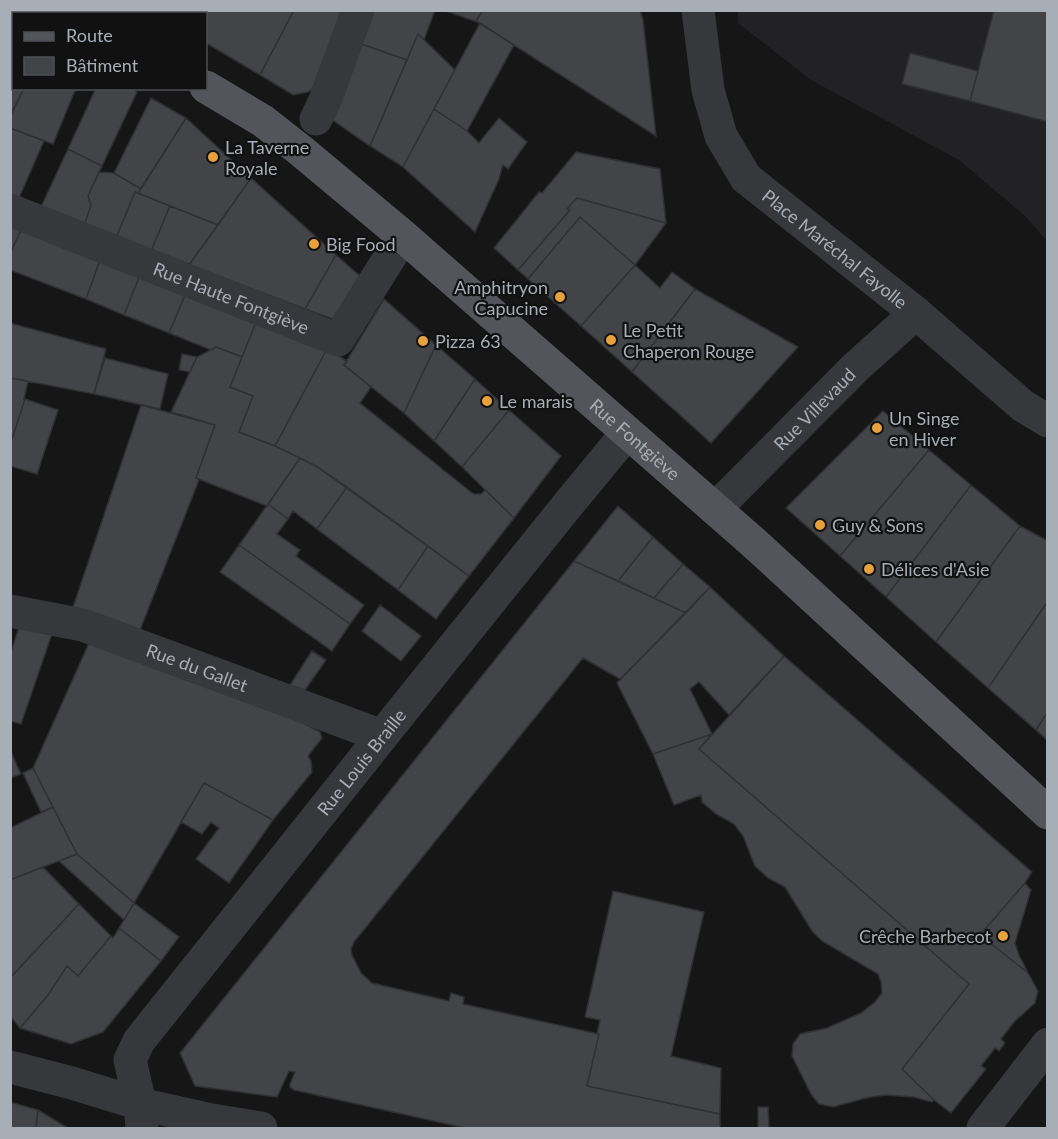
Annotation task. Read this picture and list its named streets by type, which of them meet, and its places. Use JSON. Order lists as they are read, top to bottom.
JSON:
{
  "streets": {
    "main road": ["Rue Fontgiève"],
    "street": [
      "Place Maréchal Fayolle",
      "Rue Haute Fontgiève",
      "Rue Villevaud",
      "Rue du Gallet",
      "Rue Louis Braille"
    ]
  },
  "crossings": [
    ["Place Maréchal Fayolle", "Rue Villevaud"],
    ["Rue Haute Fontgiève", "Rue Fontgiève"],
    ["Rue Villevaud", "Rue Fontgiève"],
    ["Rue Fontgiève", "Rue Louis Braille"],
    ["Rue du Gallet", "Rue Louis Braille"]
  ],
  "places": [
    "La Taverne Royale",
    "Big Food",
    "Amphitryon Capucine",
    "Le Petit Chaperon Rouge",
    "Pizza 63",
    "Le marais",
    "Un Singe en Hiver",
    "Guy & Sons",
    "Délices d'Asie",
    "Crêche Barbecot"
  ],
  "legend": ["Route", "Bâtiment"]
}
